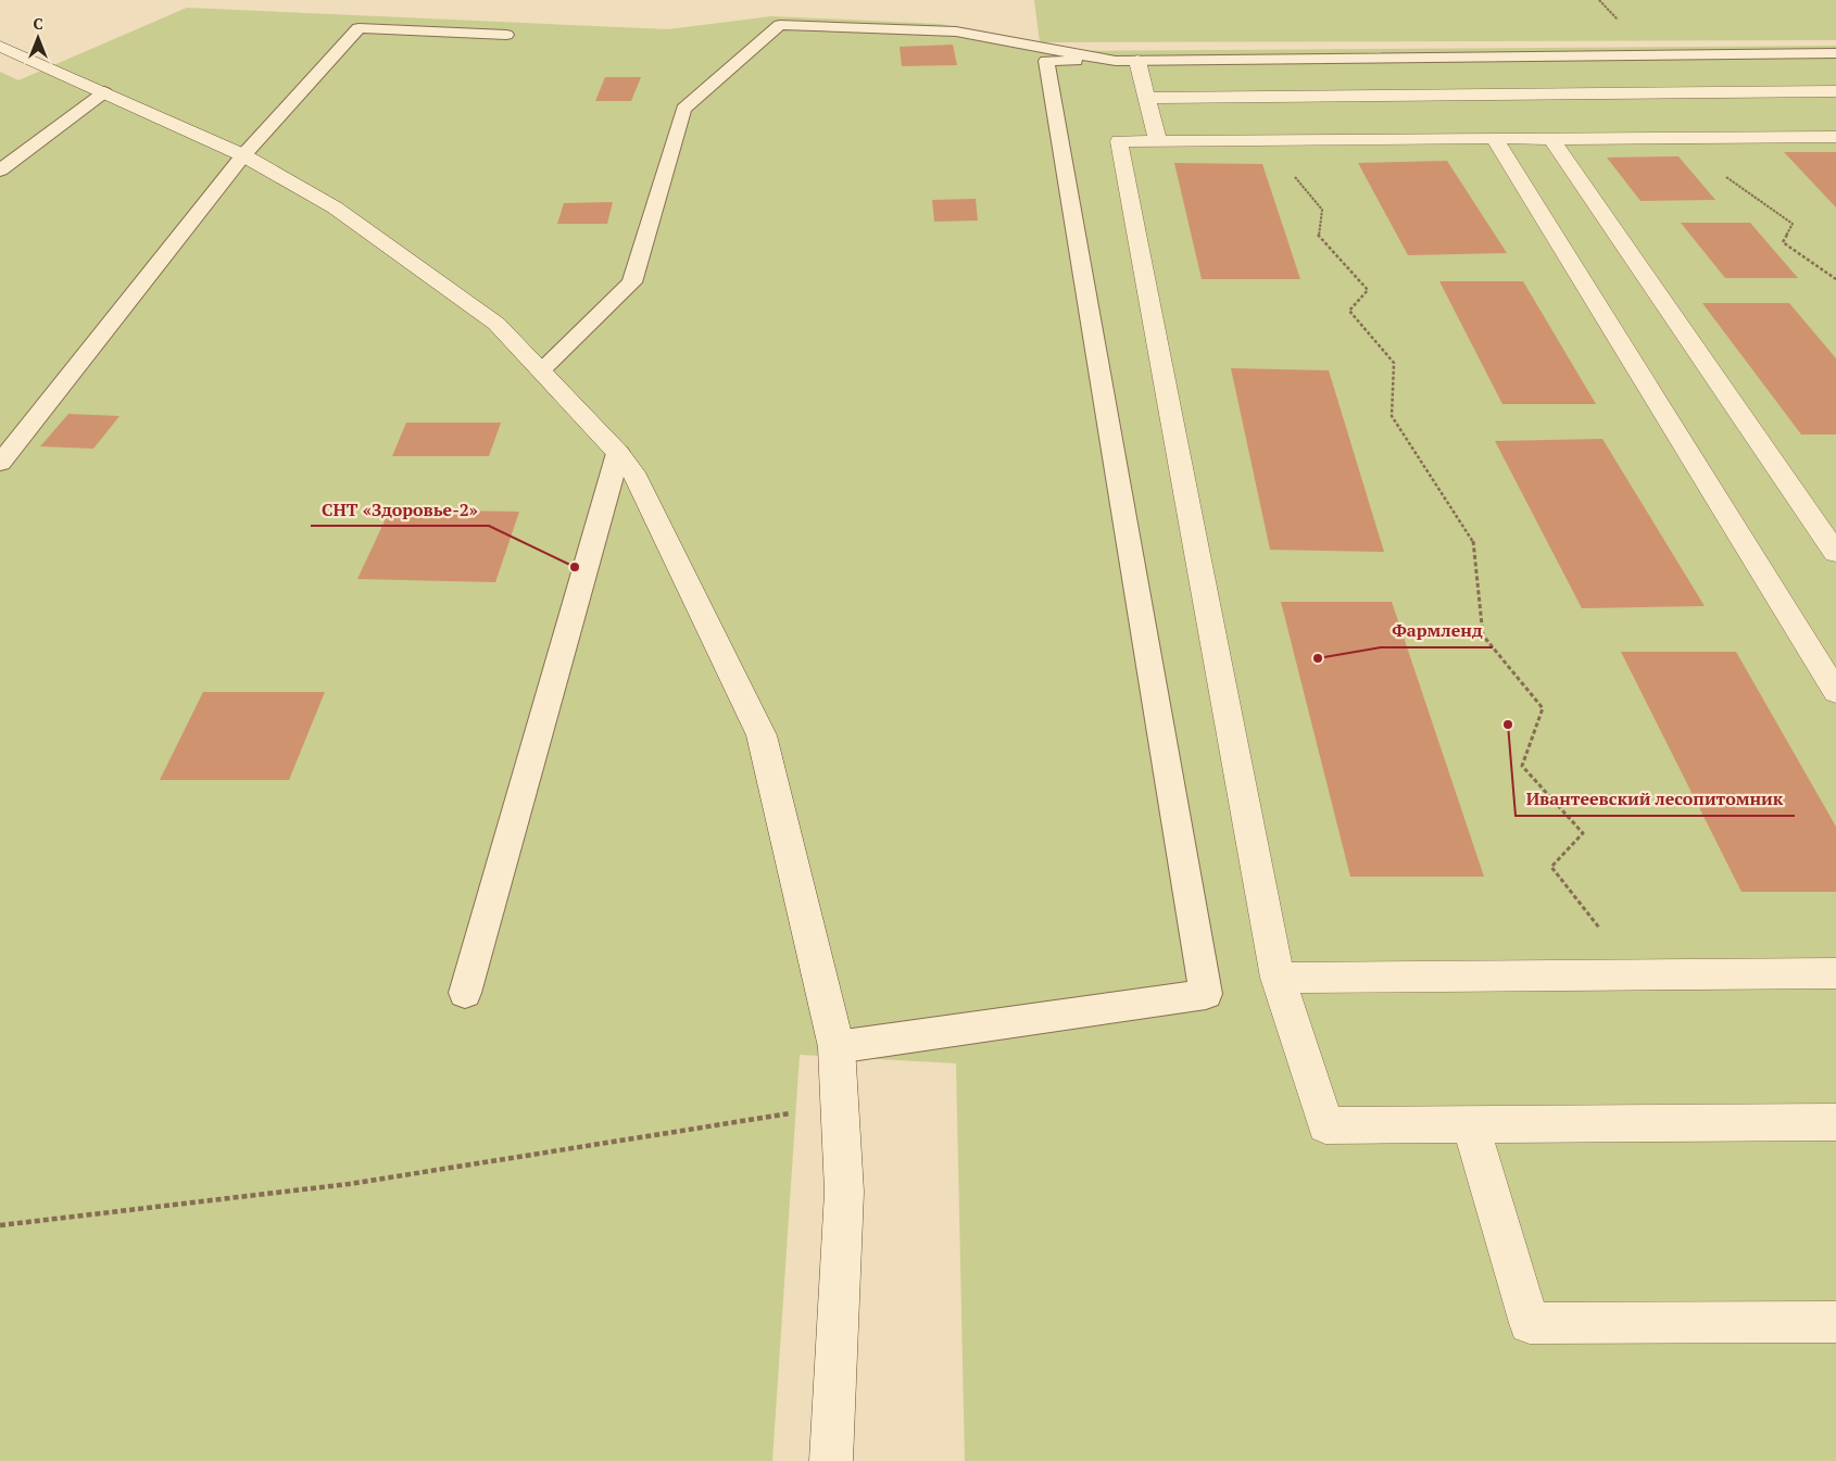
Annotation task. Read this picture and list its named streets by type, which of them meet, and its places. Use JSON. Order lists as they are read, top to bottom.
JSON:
{
  "places": ["СНТ «Здоровье-2»", "Фармленд", "Ивантеевский лесопитомник"],
  "north": "top"
}
